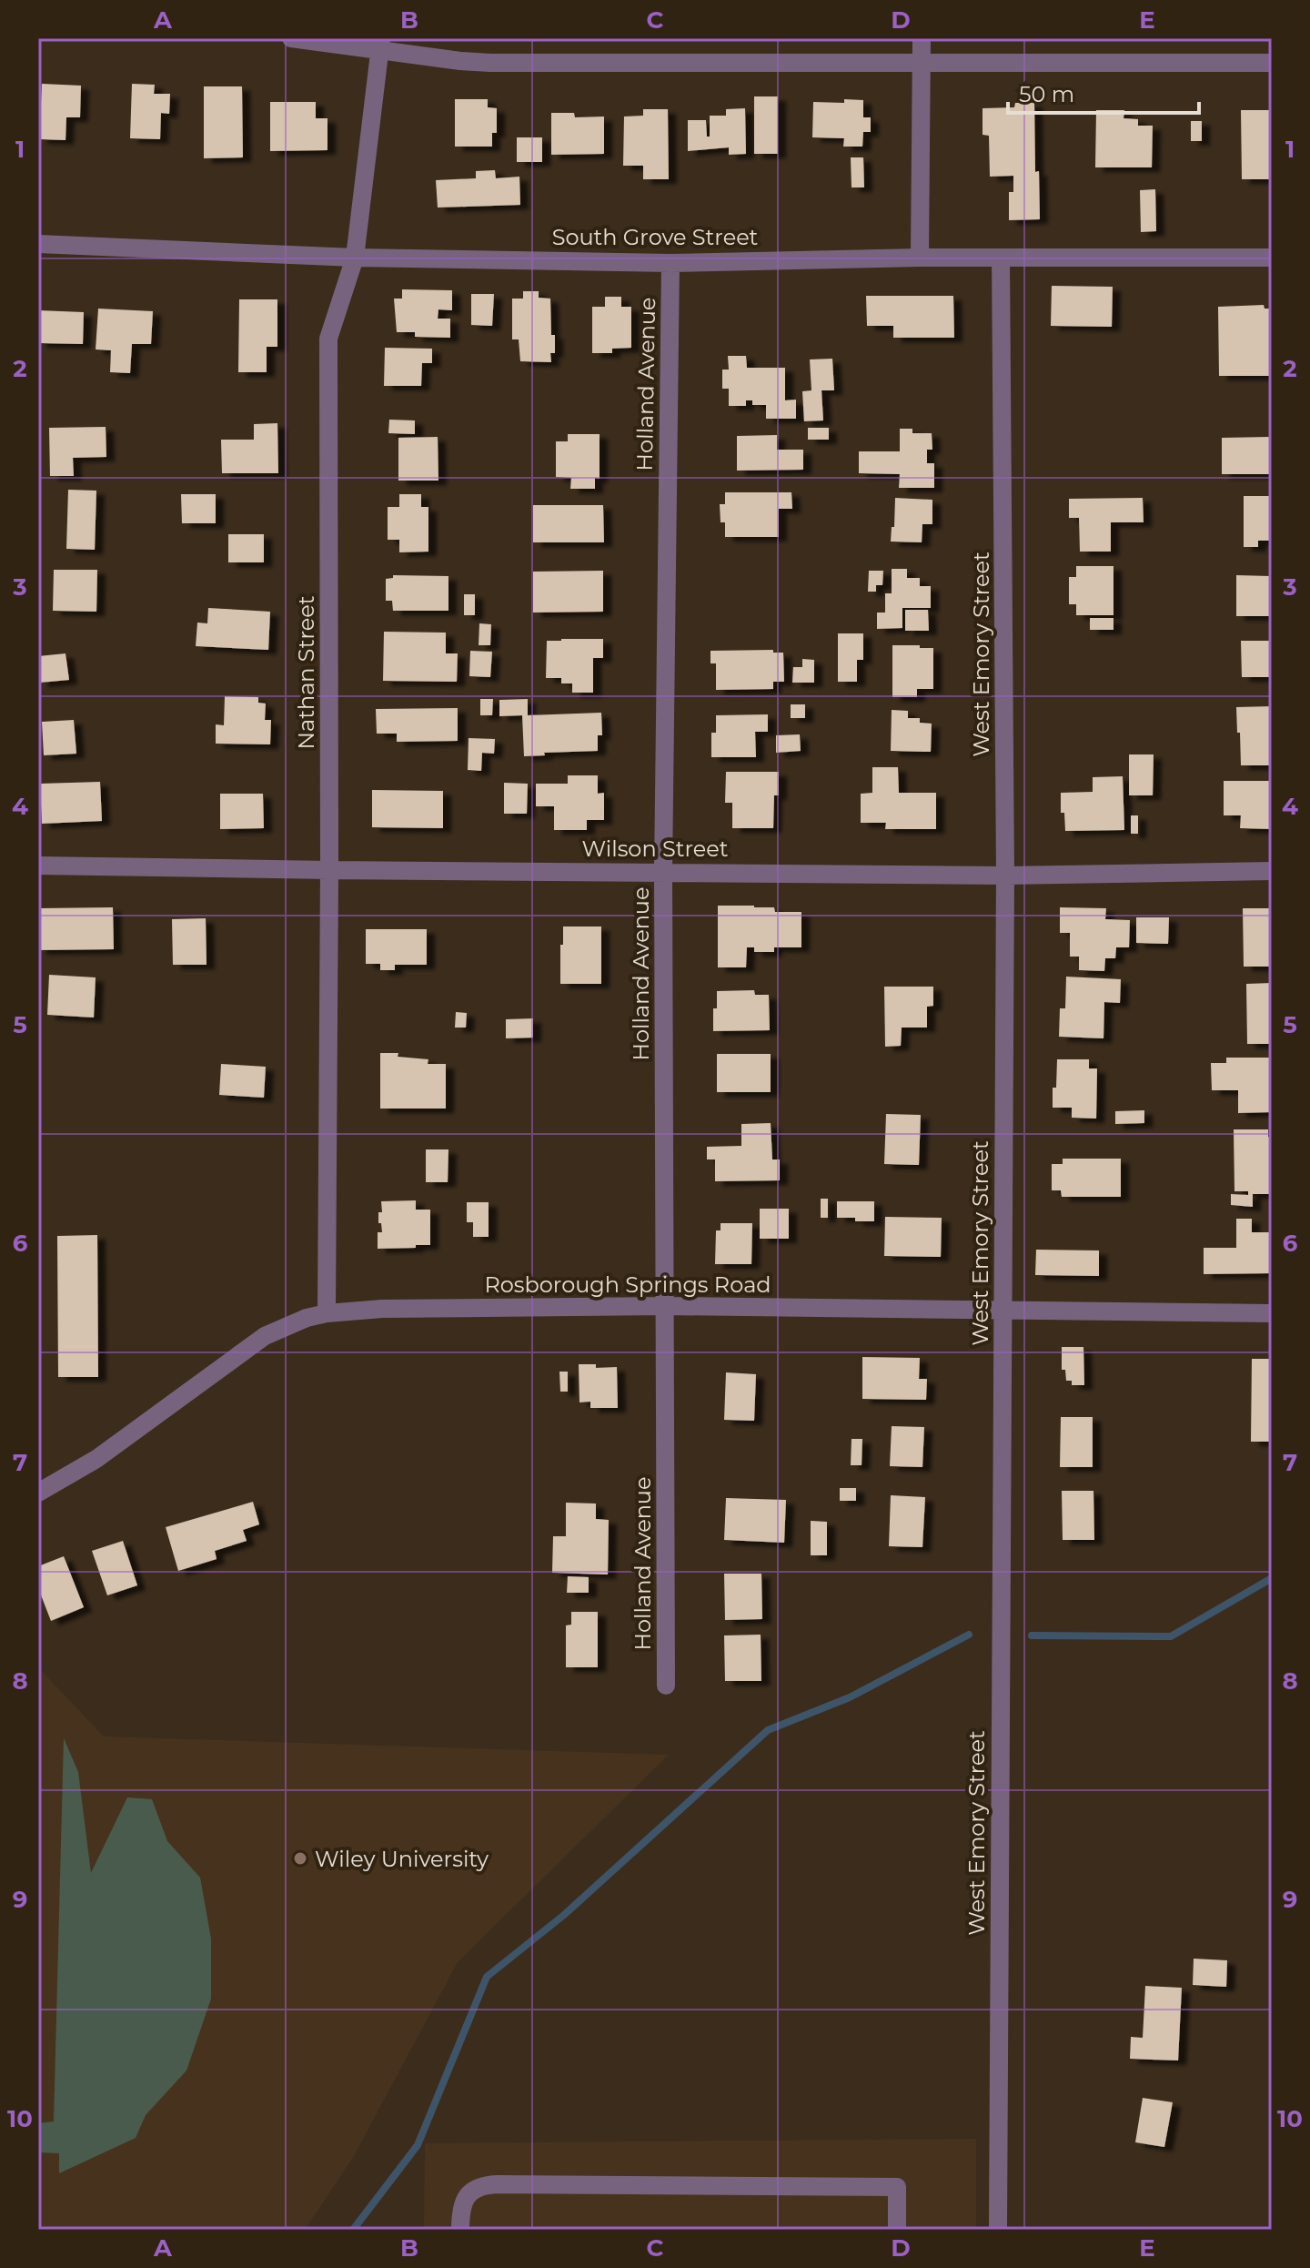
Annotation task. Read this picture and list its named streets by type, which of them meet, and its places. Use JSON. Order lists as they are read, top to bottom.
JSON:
{
  "streets": {
    "street": [
      "South Grove Street",
      "Holland Avenue",
      "West Emory Street",
      "Nathan Street",
      "Wilson Street",
      "Rosborough Springs Road"
    ]
  },
  "crossings": [
    ["South Grove Street", "Holland Avenue"],
    ["South Grove Street", "West Emory Street"],
    ["South Grove Street", "Nathan Street"],
    ["Holland Avenue", "Wilson Street"],
    ["Holland Avenue", "Rosborough Springs Road"],
    ["West Emory Street", "Wilson Street"],
    ["West Emory Street", "Rosborough Springs Road"],
    ["Nathan Street", "Wilson Street"],
    ["Nathan Street", "Rosborough Springs Road"]
  ],
  "places": ["Wiley University"],
  "scale_bar": "50 m",
  "grid": {
    "columns": [
      "A",
      "B",
      "C",
      "D",
      "E"
    ],
    "rows": [
      "1",
      "2",
      "3",
      "4",
      "5",
      "6",
      "7",
      "8",
      "9",
      "10"
    ]
  }
}
